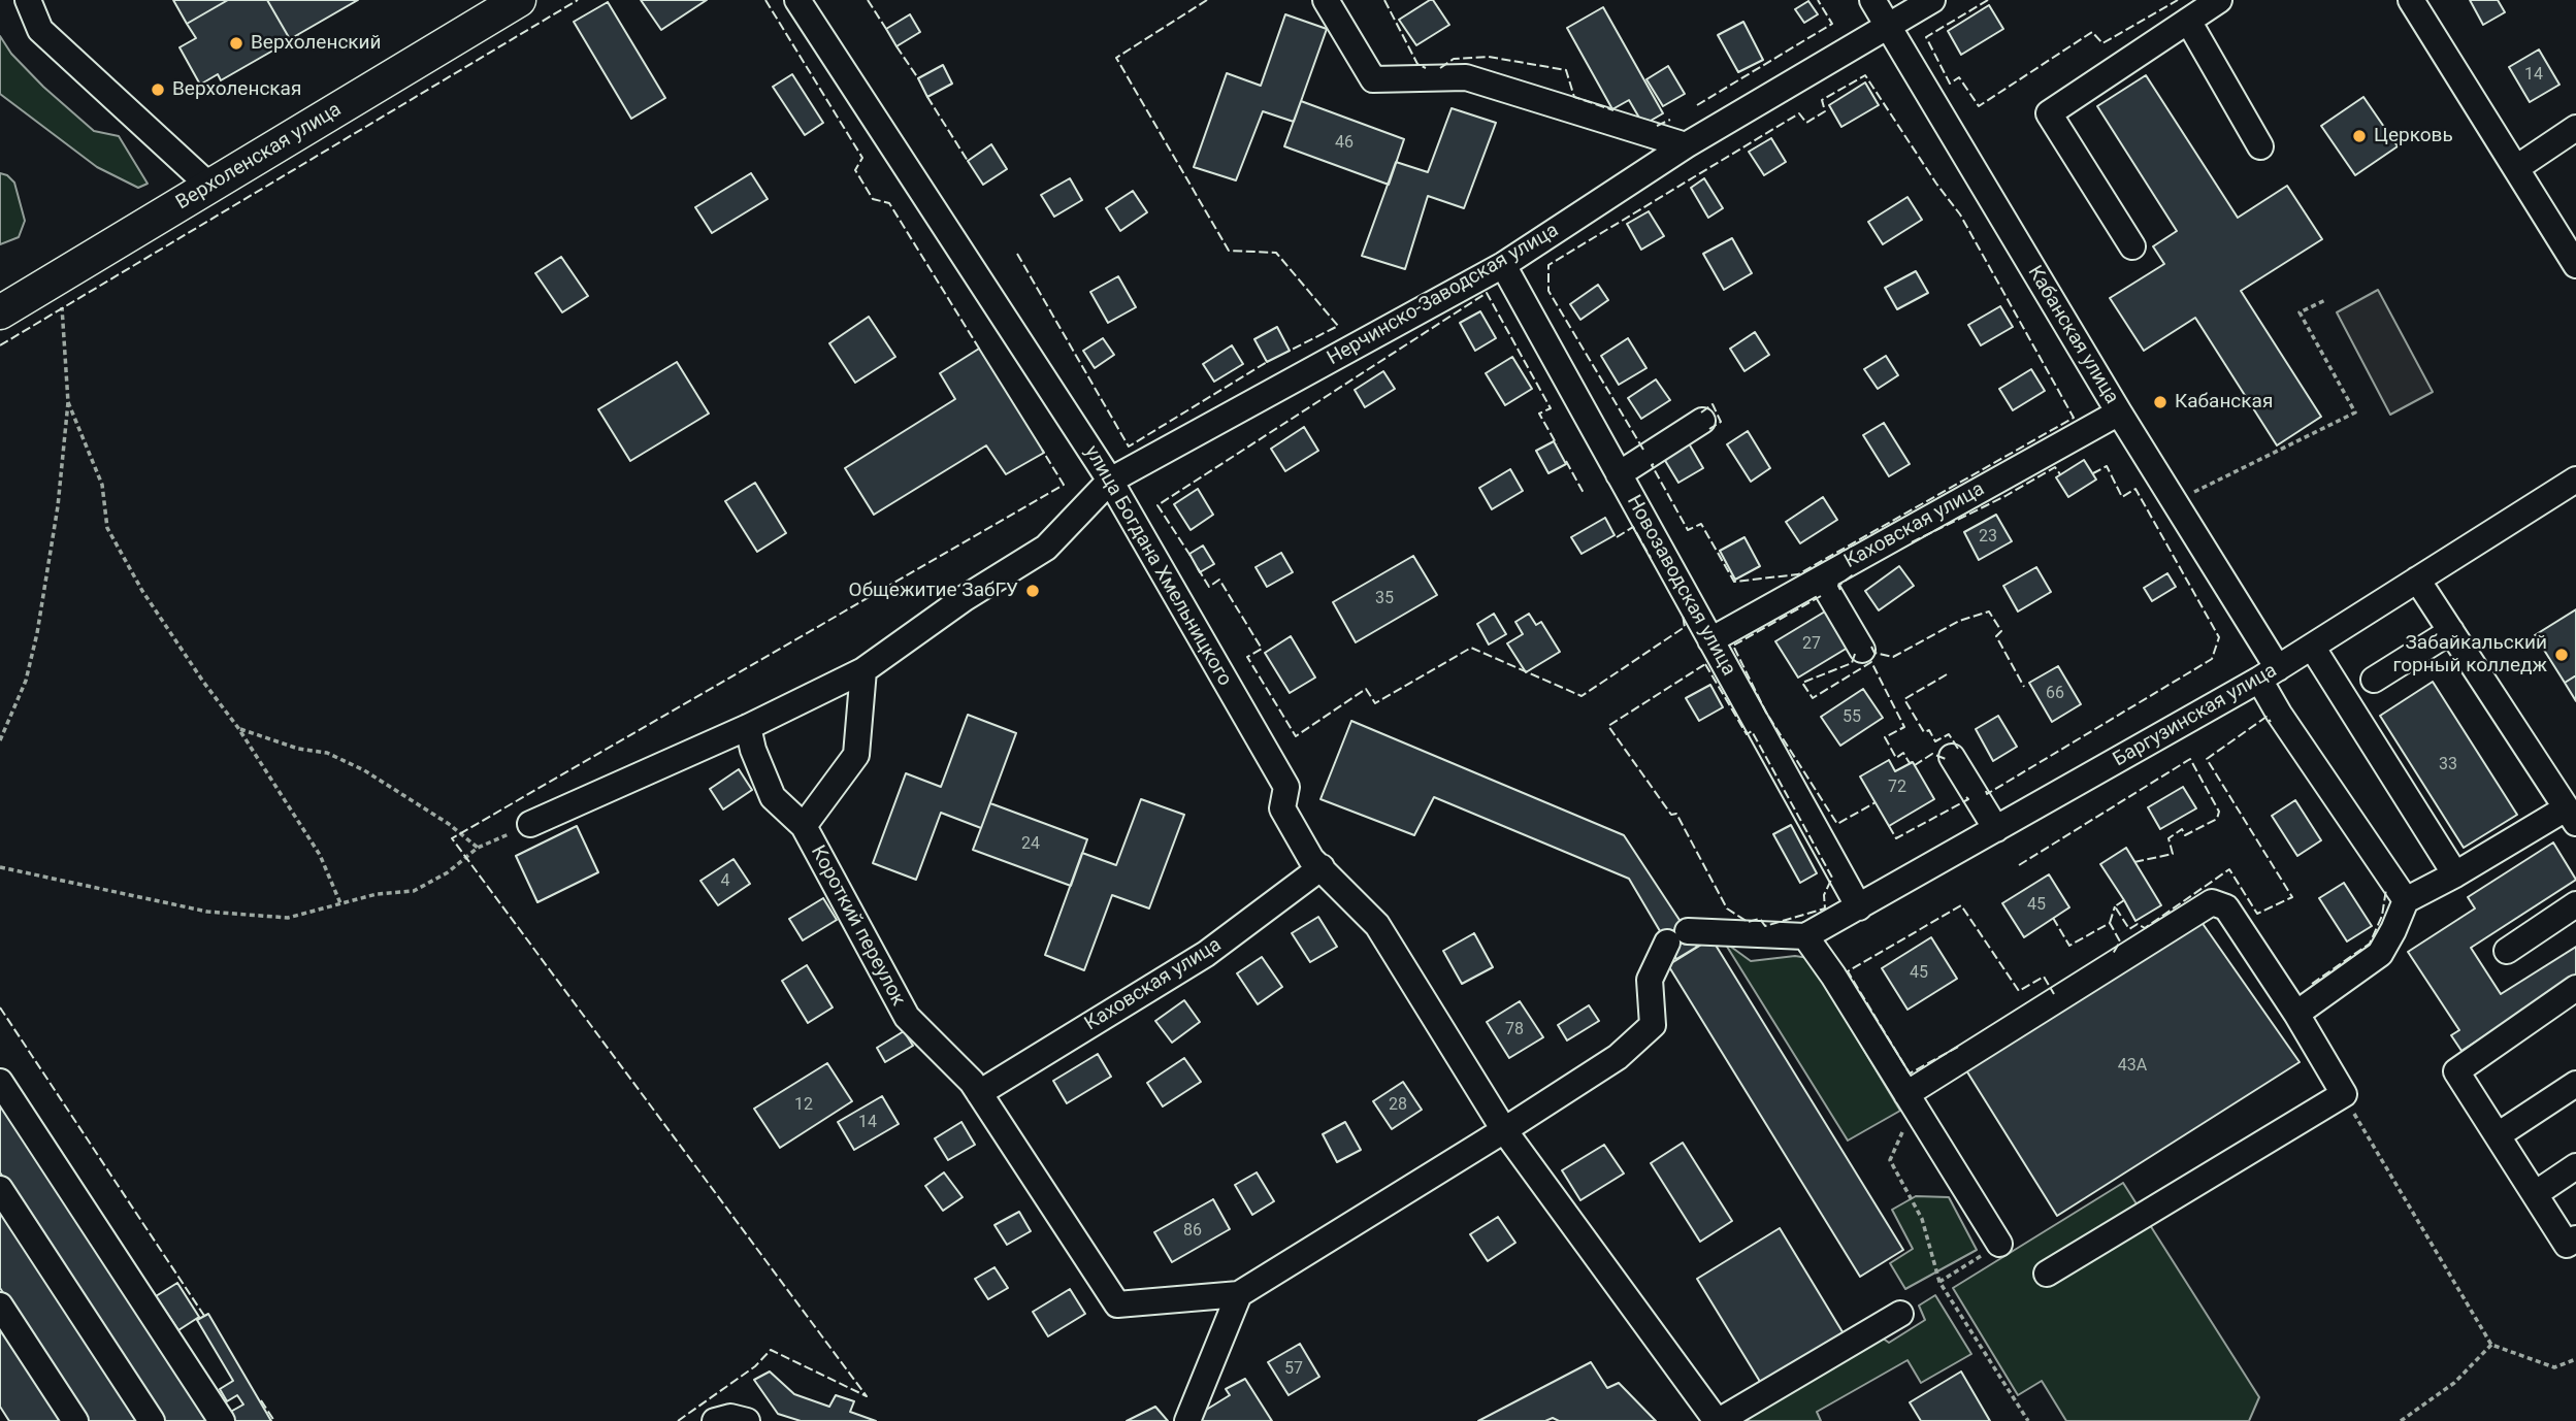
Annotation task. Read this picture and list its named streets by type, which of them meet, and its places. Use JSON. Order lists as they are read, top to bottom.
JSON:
{
  "streets": {
    "main road": ["Верхоленская улица"],
    "street": [
      "Нерчинско-Заводская улица",
      "Кабанская улица",
      "Каховская улица",
      "улица Богдана Хмельницкого",
      "Новозаводская улица",
      "Баргузинская улица",
      "Короткий переулок"
    ]
  },
  "crossings": [
    ["Нерчинско-Заводская улица", "Кабанская улица"],
    ["Нерчинско-Заводская улица", "улица Богдана Хмельницкого"],
    ["Нерчинско-Заводская улица", "Новозаводская улица"],
    ["Нерчинско-Заводская улица", "Короткий переулок"],
    ["Кабанская улица", "Каховская улица"],
    ["Кабанская улица", "Баргузинская улица"],
    ["Каховская улица", "улица Богдана Хмельницкого"],
    ["Каховская улица", "Новозаводская улица"],
    ["Каховская улица", "Короткий переулок"],
    ["Новозаводская улица", "Баргузинская улица"]
  ],
  "places": [
    "Верхоленский",
    "Верхоленская",
    "Церковь",
    "Кабанская",
    "Общежитие ЗабГУ",
    "Забайкальский горный колледж"
  ],
  "house_numbers": [
    "14",
    "46",
    "23",
    "35",
    "27",
    "66",
    "55",
    "33",
    "72",
    "24",
    "4",
    "45",
    "45",
    "78",
    "43А",
    "12",
    "28",
    "14",
    "86",
    "57"
  ]
}
